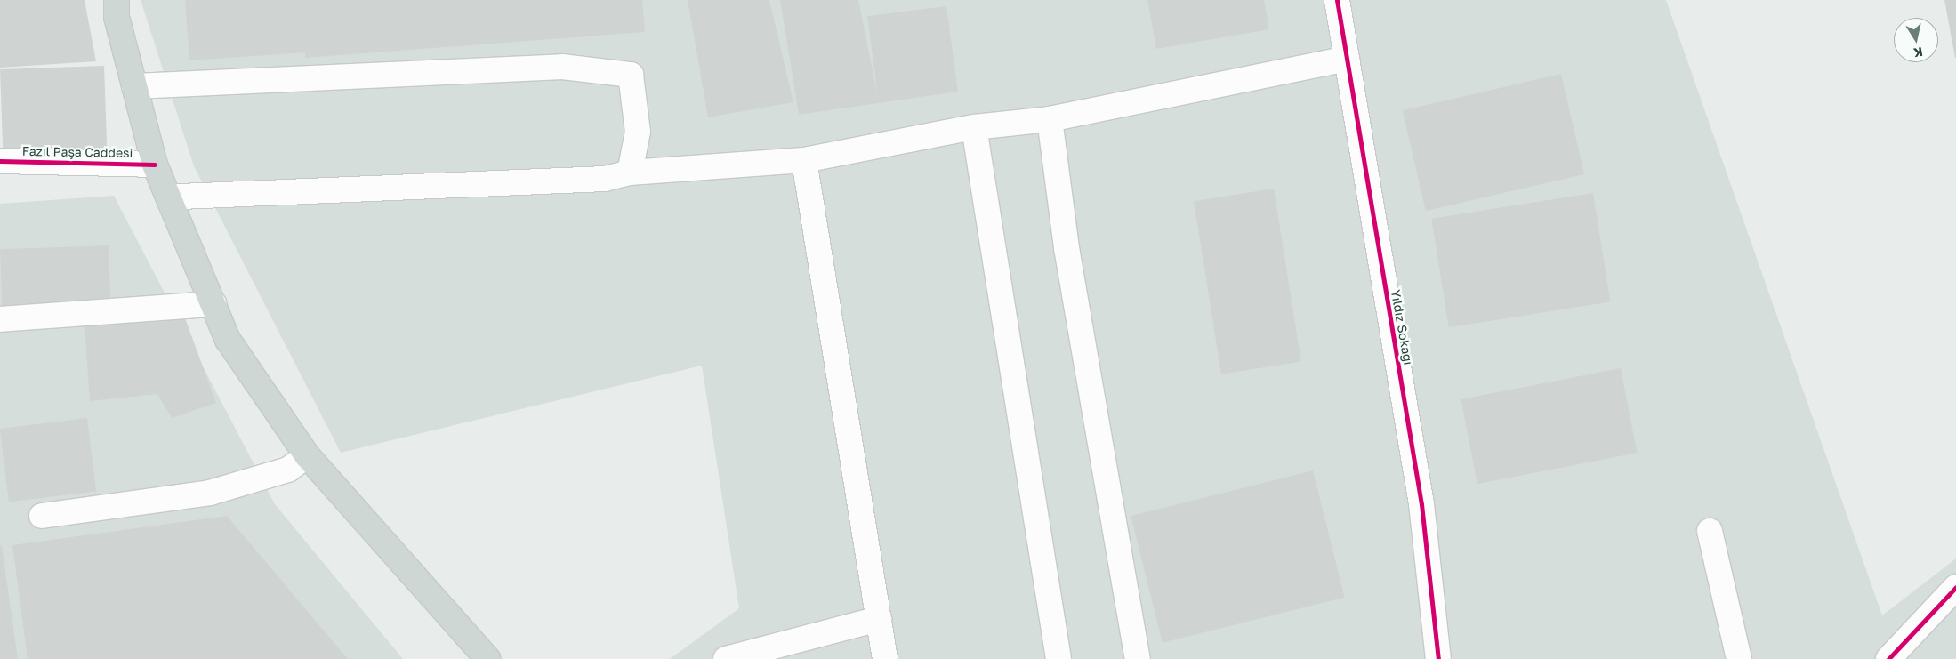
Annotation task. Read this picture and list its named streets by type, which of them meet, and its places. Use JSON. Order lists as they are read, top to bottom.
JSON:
{
  "streets": {
    "street": ["Fazıl Paşa Caddesi", "Yıldız Sokağı"]
  },
  "north": "bottom"
}
